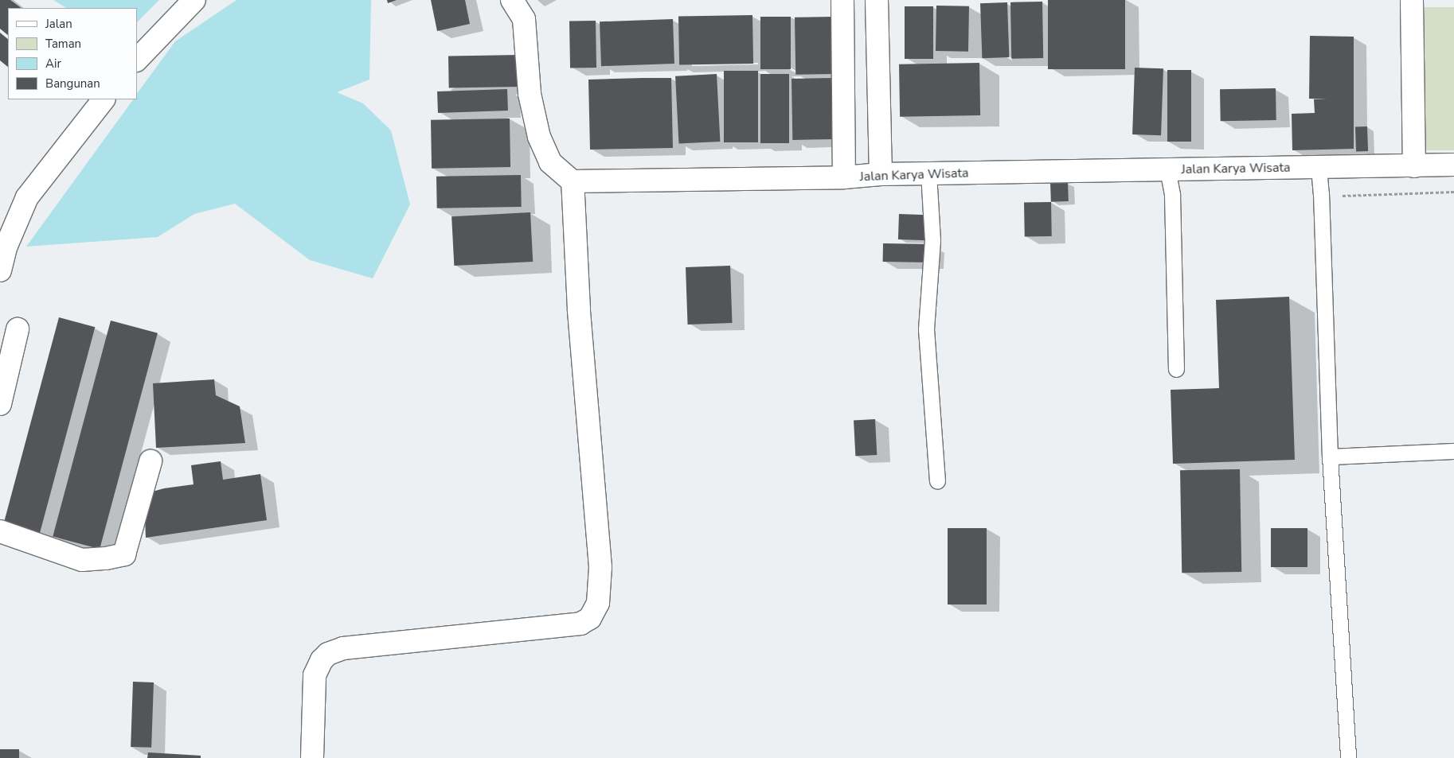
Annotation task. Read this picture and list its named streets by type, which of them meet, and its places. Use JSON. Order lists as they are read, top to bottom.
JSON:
{
  "streets": {
    "street": ["Jalan Karya Wisata"]
  },
  "legend": [
    "Jalan",
    "Taman",
    "Air",
    "Bangunan"
  ]
}
